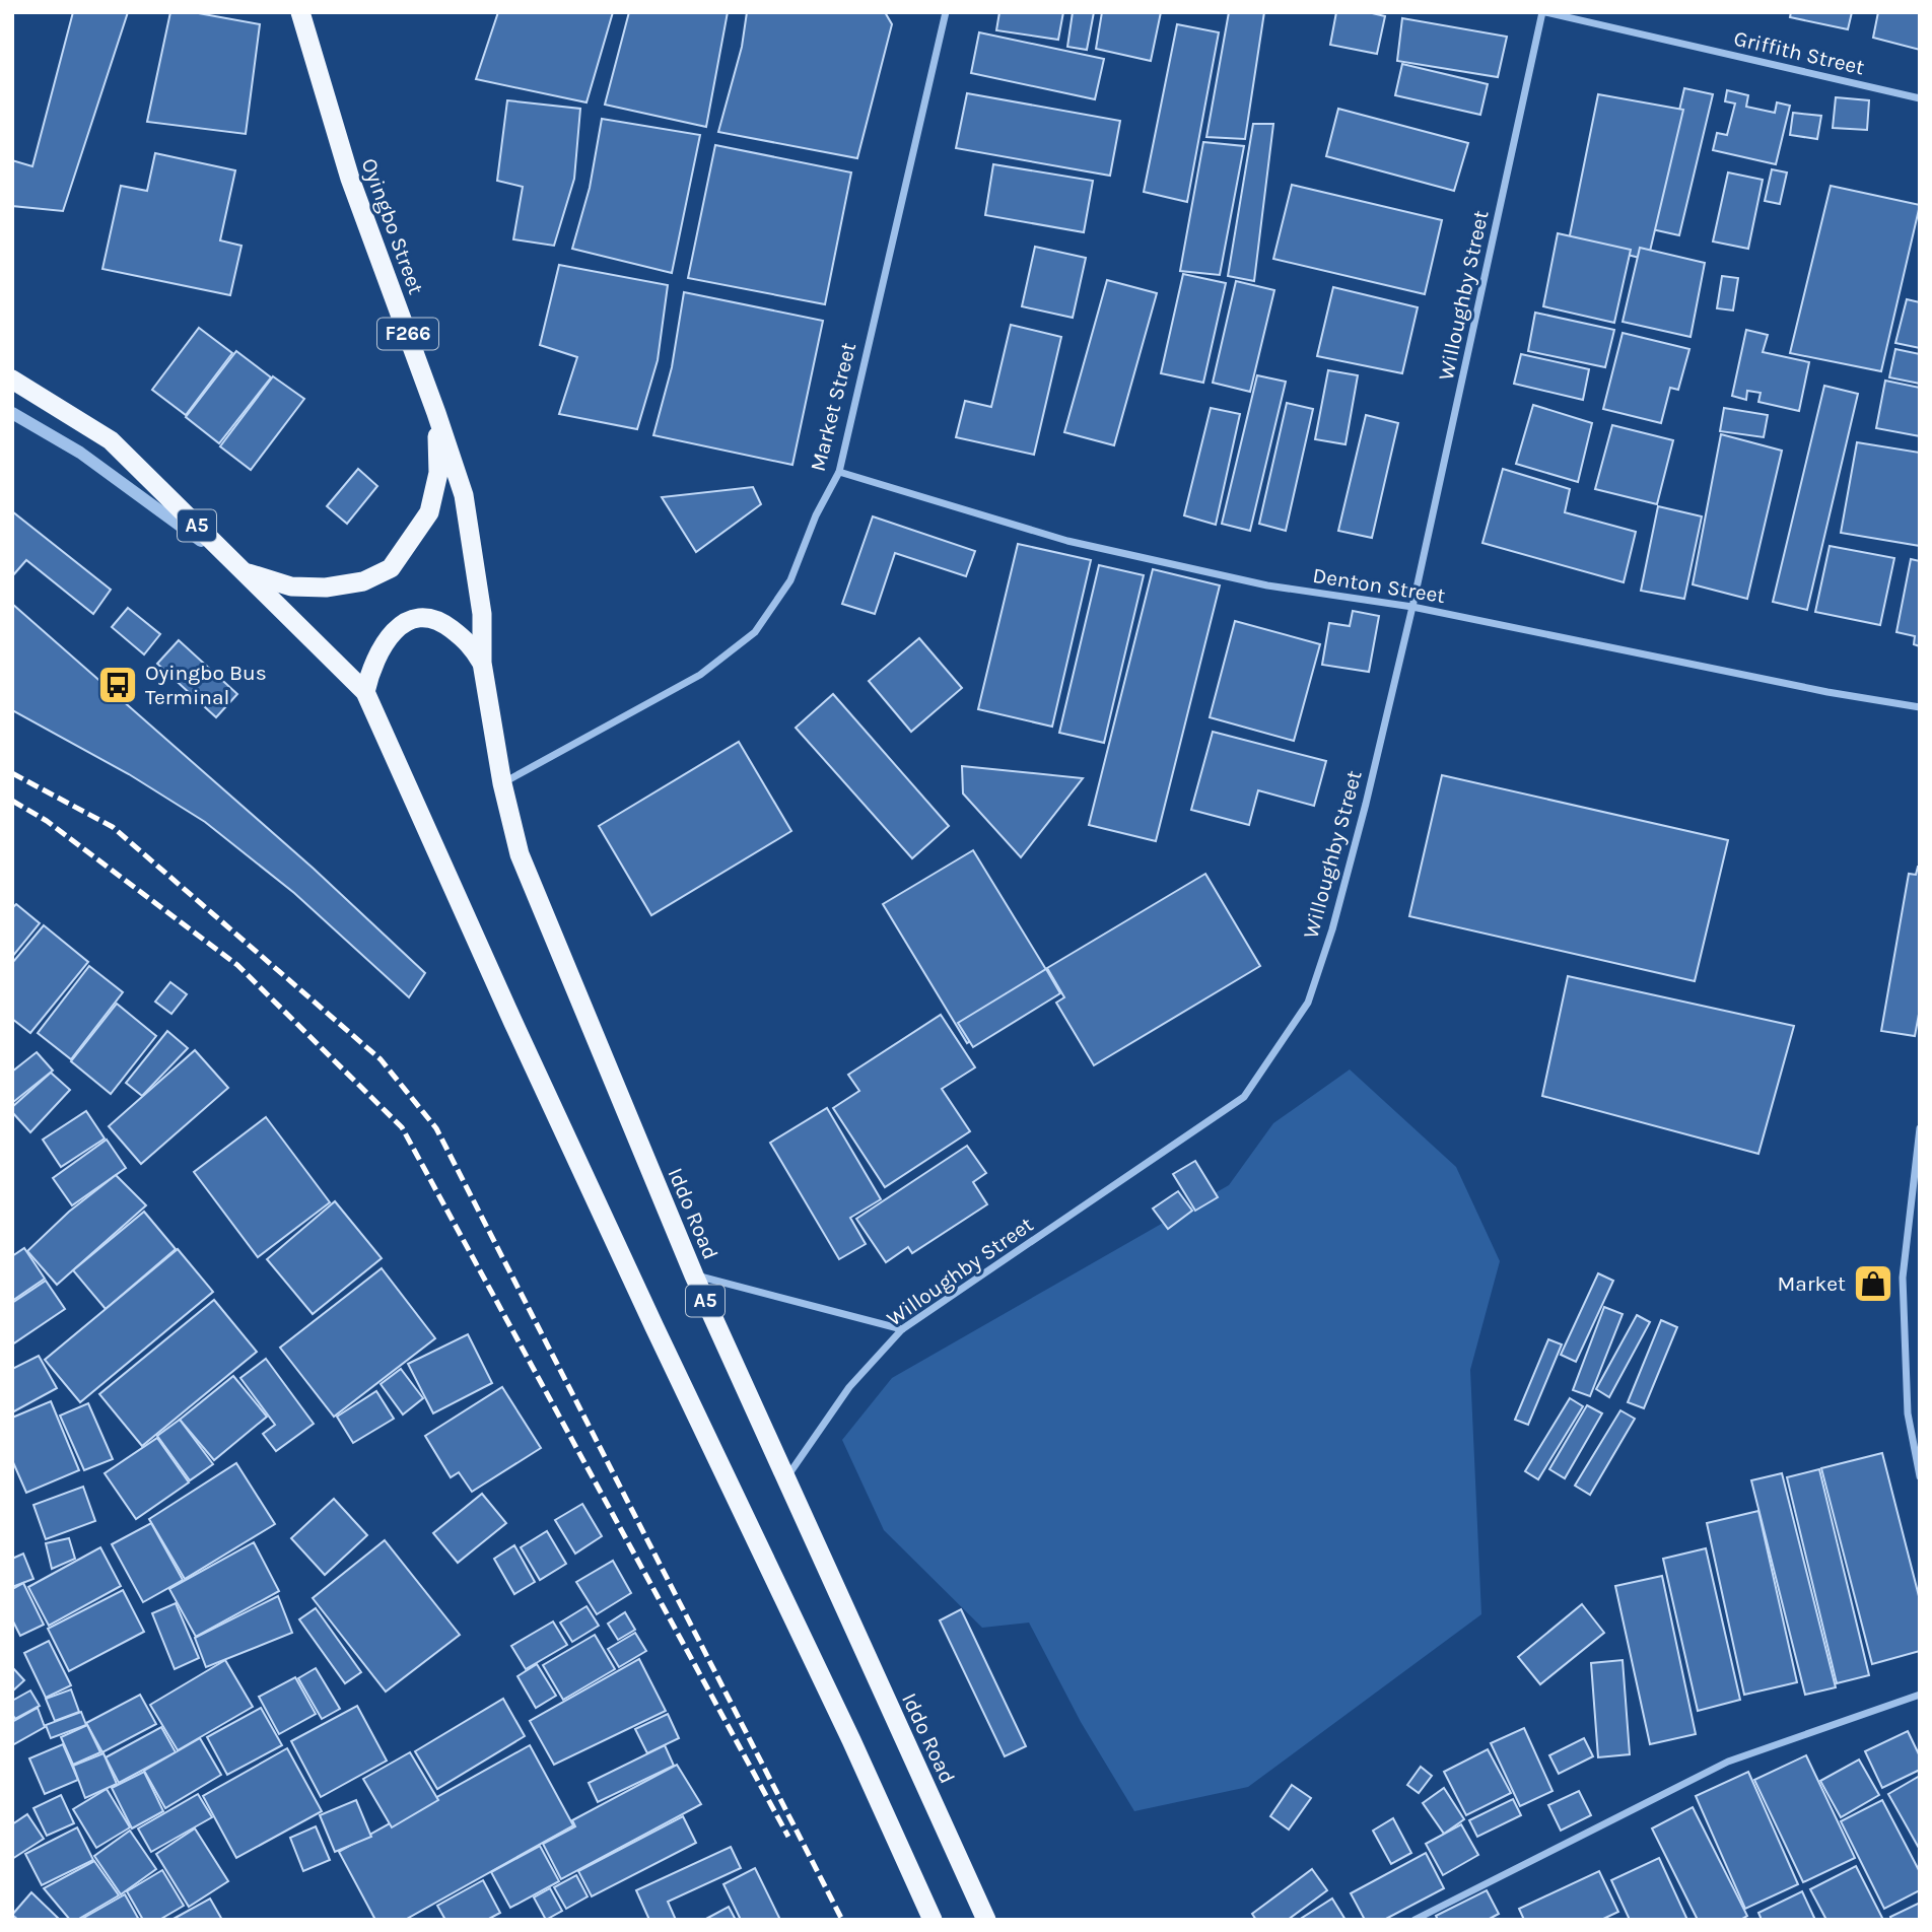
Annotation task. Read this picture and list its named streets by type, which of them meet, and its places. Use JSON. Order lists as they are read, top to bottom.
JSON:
{
  "streets": {
    "highway": [
      "Oyingbo Street",
      "F266",
      "A5",
      "Iddo Road"
    ],
    "street": [
      "Griffith Street",
      "Willoughby Street",
      "Market Street",
      "Denton Street"
    ]
  },
  "crossings": [
    ["Griffith Street", "Willoughby Street"],
    ["Oyingbo Street", "F266"],
    ["Oyingbo Street", "Iddo Road"],
    ["Willoughby Street", "Denton Street"],
    ["Willoughby Street", "Iddo Road"],
    ["F266", "A5"],
    ["Market Street", "Denton Street"],
    ["Market Street", "Iddo Road"]
  ],
  "places": {
    "bus stop": ["Oyingbo Bus Terminal"],
    "shop": ["Market"]
  }
}
